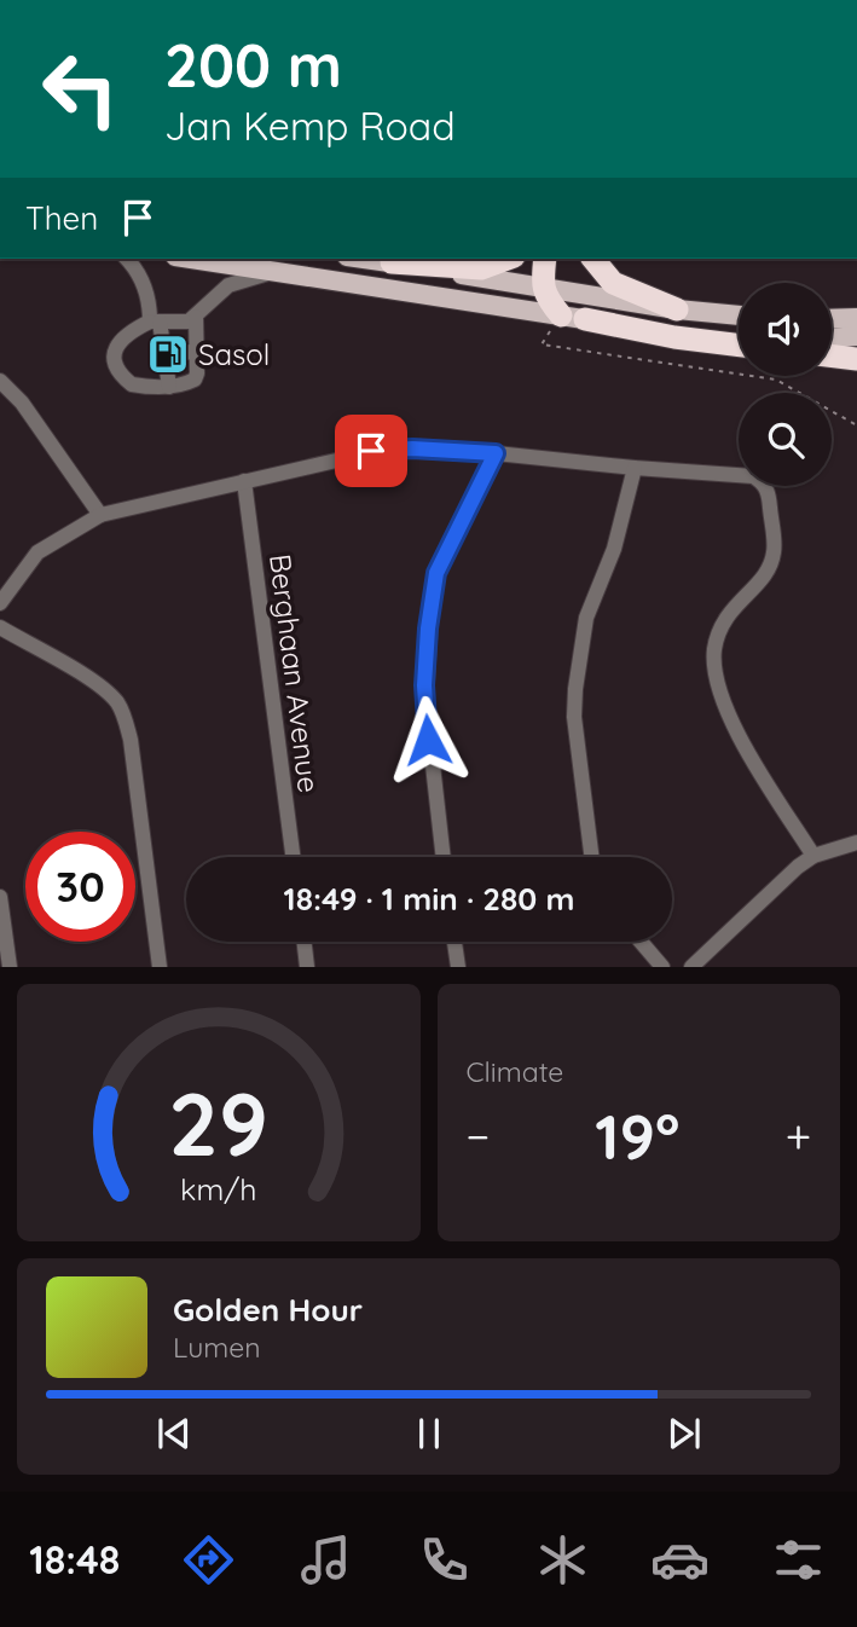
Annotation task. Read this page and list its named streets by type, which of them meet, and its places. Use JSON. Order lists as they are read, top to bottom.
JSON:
{
  "streets": {
    "street": ["Berghaan Avenue"]
  },
  "places": {
    "fuel station": ["Sasol"]
  },
  "page": {
    "turn": ["200 m", "Jan Kemp Road"],
    "then": "Then",
    "limit": "30",
    "trip": "18:49 · 1 min · 280 m",
    "tile": "Climate",
    "heat": ["−", "19°", "+"],
    "song": ["Golden Hour", "Lumen"],
    "tabs": "18:48",
    "gauge": ["29", "km/h"]
  }
}
